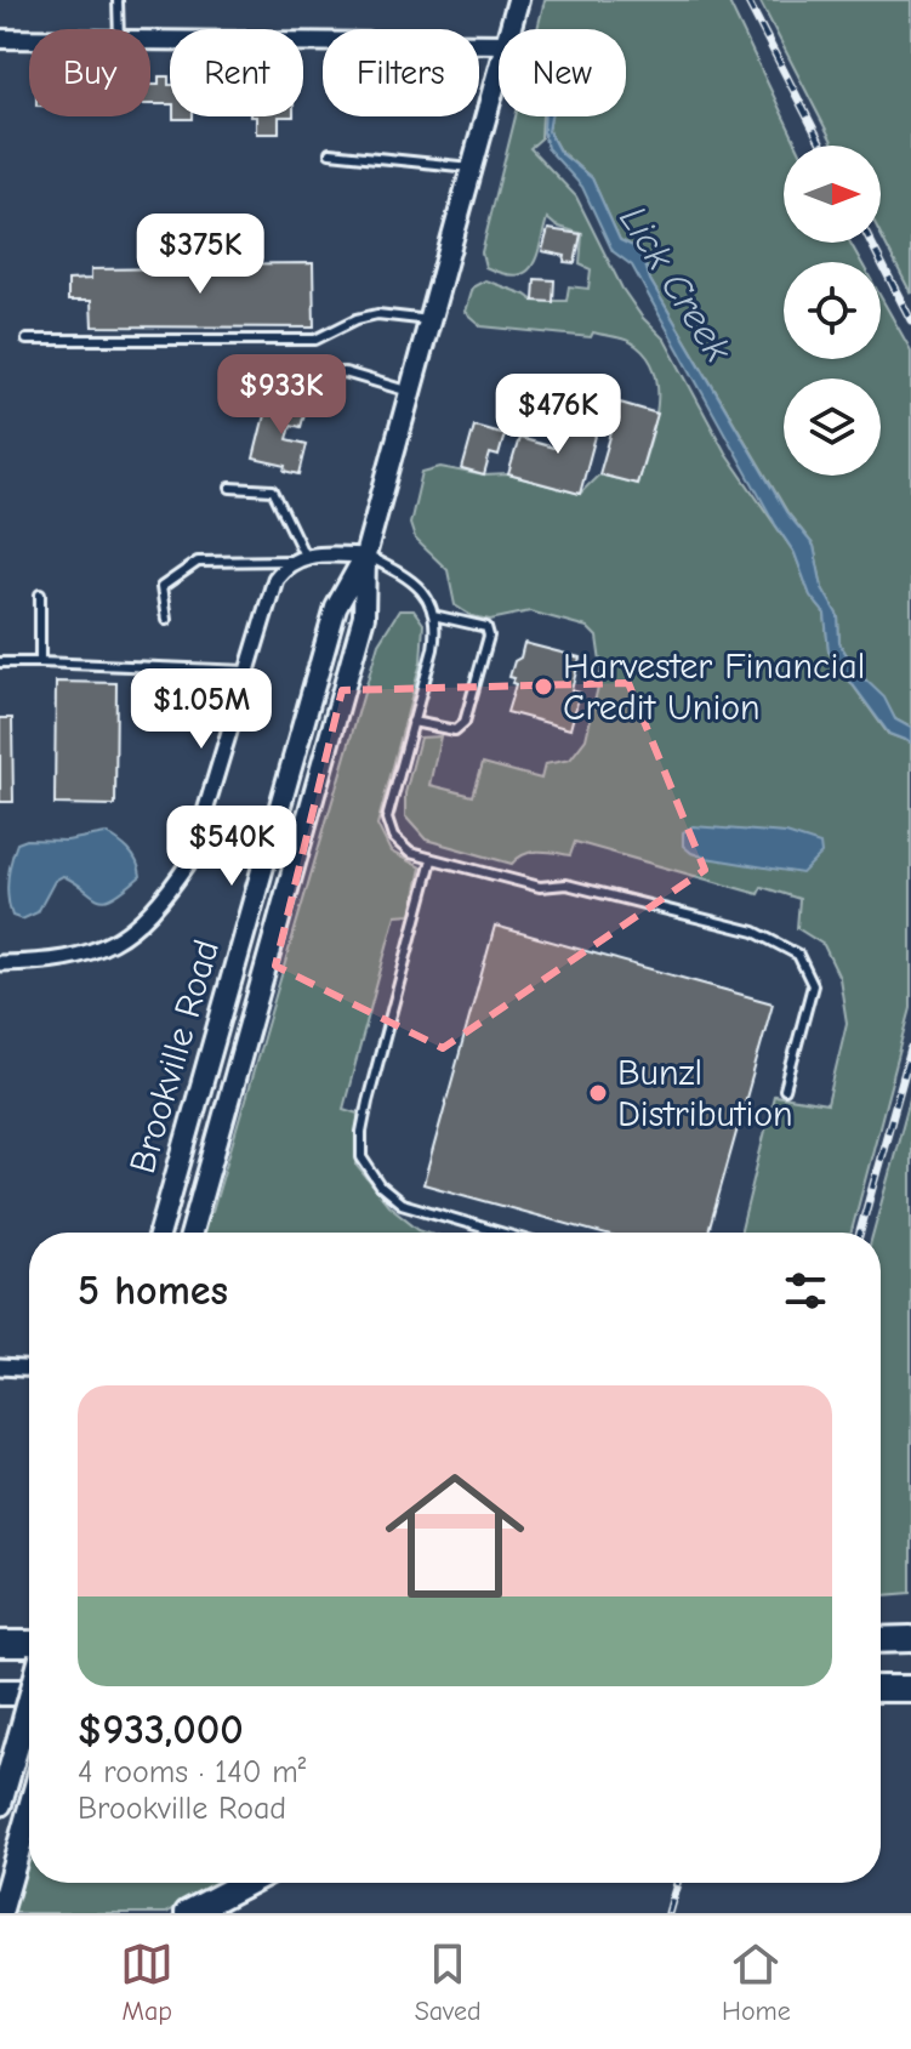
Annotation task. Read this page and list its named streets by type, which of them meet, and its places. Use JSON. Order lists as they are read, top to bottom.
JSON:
{
  "streets": {
    "main road": ["Brookville Road"]
  },
  "water": ["Lick Creek"],
  "places": ["Harvester Financial Credit Union", "Bunzl Distribution"],
  "north": "right",
  "page": {
    "chip": [
      "Buy",
      "Rent",
      "Filters",
      "New"
    ],
    "price": [
      "$375K",
      "$933K",
      "$476K",
      "$1.05M",
      "$540K"
    ],
    "heading": "5 homes",
    "list": [
      {
        "name": "$933,000",
        "note": "4 rooms · 140 m² · Brookville Road"
      }
    ],
    "tabs": ["Map", "Saved", "Home"]
  }
}
